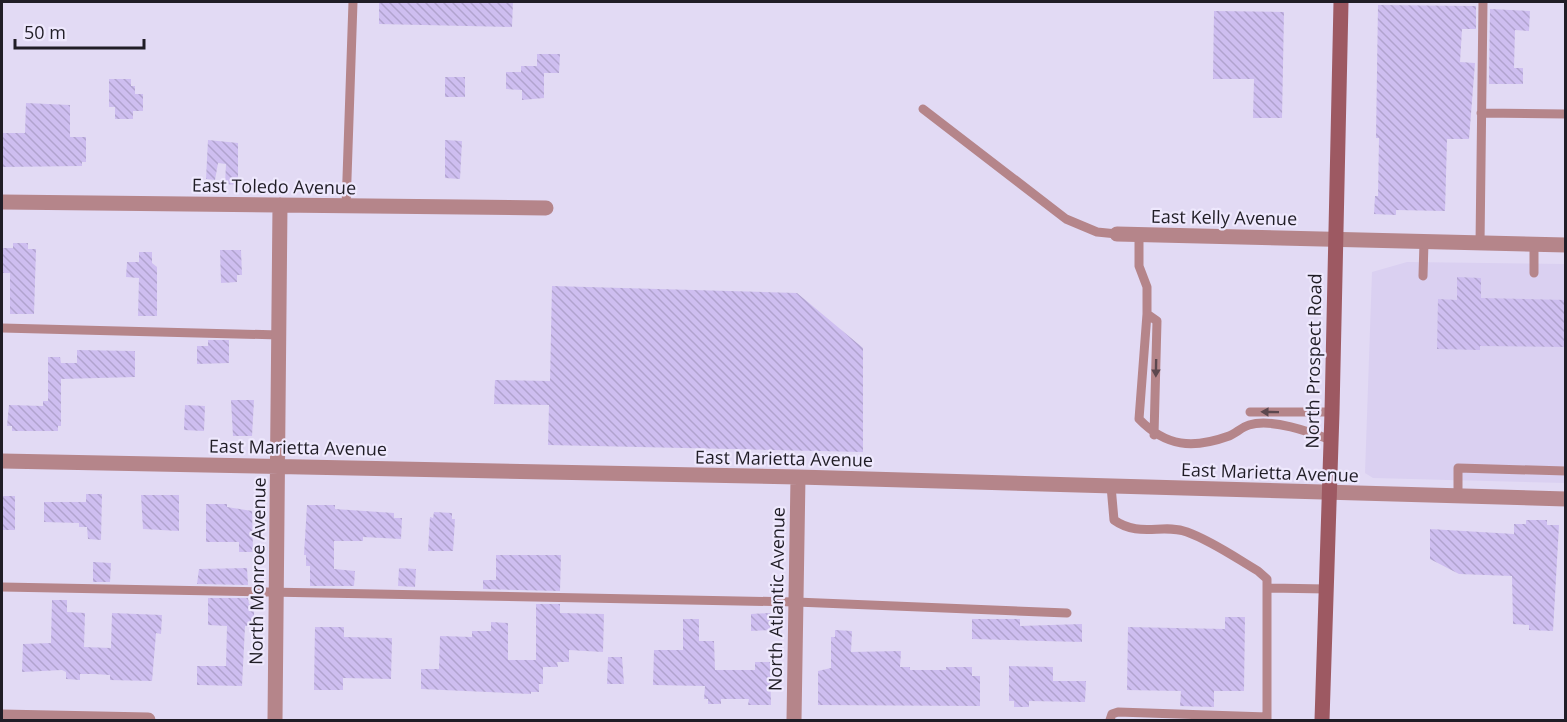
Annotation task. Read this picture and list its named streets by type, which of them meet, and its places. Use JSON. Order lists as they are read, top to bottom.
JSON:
{
  "streets": {
    "main road": ["North Prospect Road"],
    "street": [
      "East Toledo Avenue",
      "East Kelly Avenue",
      "East Marietta Avenue",
      "North Monroe Avenue",
      "North Atlantic Avenue"
    ]
  },
  "crossings": [
    ["East Toledo Avenue", "North Monroe Avenue"],
    ["East Kelly Avenue", "North Prospect Road"],
    ["North Prospect Road", "East Marietta Avenue"],
    ["East Marietta Avenue", "North Monroe Avenue"],
    ["East Marietta Avenue", "North Atlantic Avenue"]
  ],
  "scale_bar": "50 m"
}
